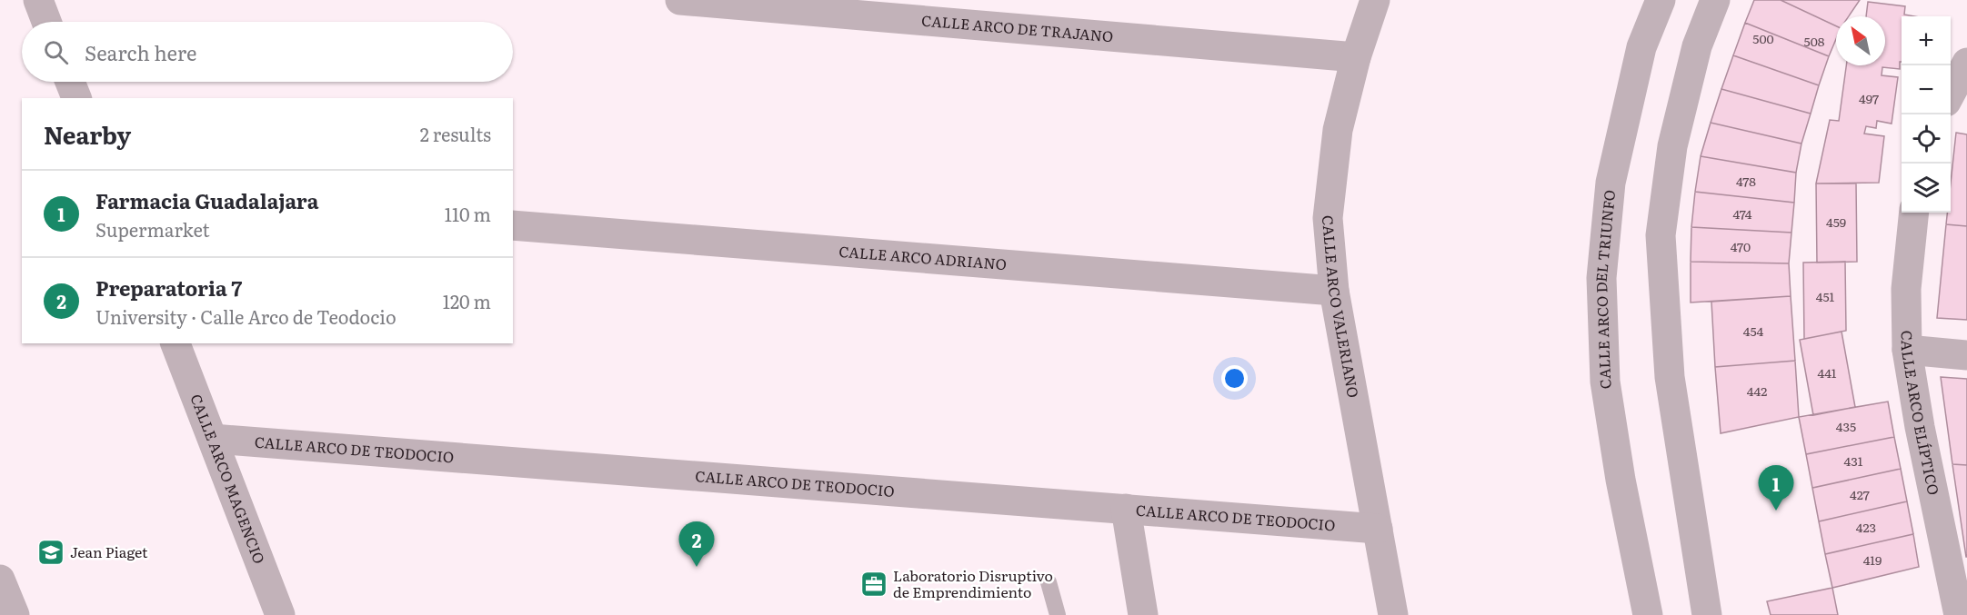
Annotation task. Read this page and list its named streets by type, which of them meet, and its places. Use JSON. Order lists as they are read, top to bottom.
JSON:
{
  "streets": {
    "street": [
      "CALLE ARCO DE TRAJANO",
      "CALLE ARCO ADRIANO",
      "CALLE ARCO DEL TRIUNFO",
      "CALLE ARCO VALERIANO",
      "CALLE ARCO ELÍPTICO",
      "CALLE ARCO DE TEODOCIO",
      "CALLE ARCO MAGENCIO"
    ]
  },
  "crossings": [
    ["CALLE ARCO DE TRAJANO", "CALLE ARCO VALERIANO"],
    ["CALLE ARCO ADRIANO", "CALLE ARCO VALERIANO"],
    ["CALLE ARCO VALERIANO", "CALLE ARCO DE TEODOCIO"],
    ["CALLE ARCO DE TEODOCIO", "CALLE ARCO MAGENCIO"]
  ],
  "places": {
    "school or university": ["Jean Piaget"],
    "office": ["Laboratorio Disruptivo de Emprendimiento"]
  },
  "house_numbers": [
    "500",
    "508",
    "497",
    "478",
    "474",
    "459",
    "470",
    "451",
    "454",
    "441",
    "442",
    "435",
    "431",
    "427",
    "423",
    "419"
  ],
  "north": "top left",
  "page": {
    "map_buttons": ["+", "−"],
    "search": "Search here",
    "heading": ["Nearby", "2 results"],
    "list": [
      {
        "mark": "1",
        "name": "Farmacia Guadalajara",
        "note": "Supermarket",
        "value": "110 m"
      },
      {
        "mark": "2",
        "name": "Preparatoria 7",
        "note": "University · Calle Arco de Teodocio",
        "value": "120 m"
      }
    ],
    "pins": ["1", "2"]
  }
}
